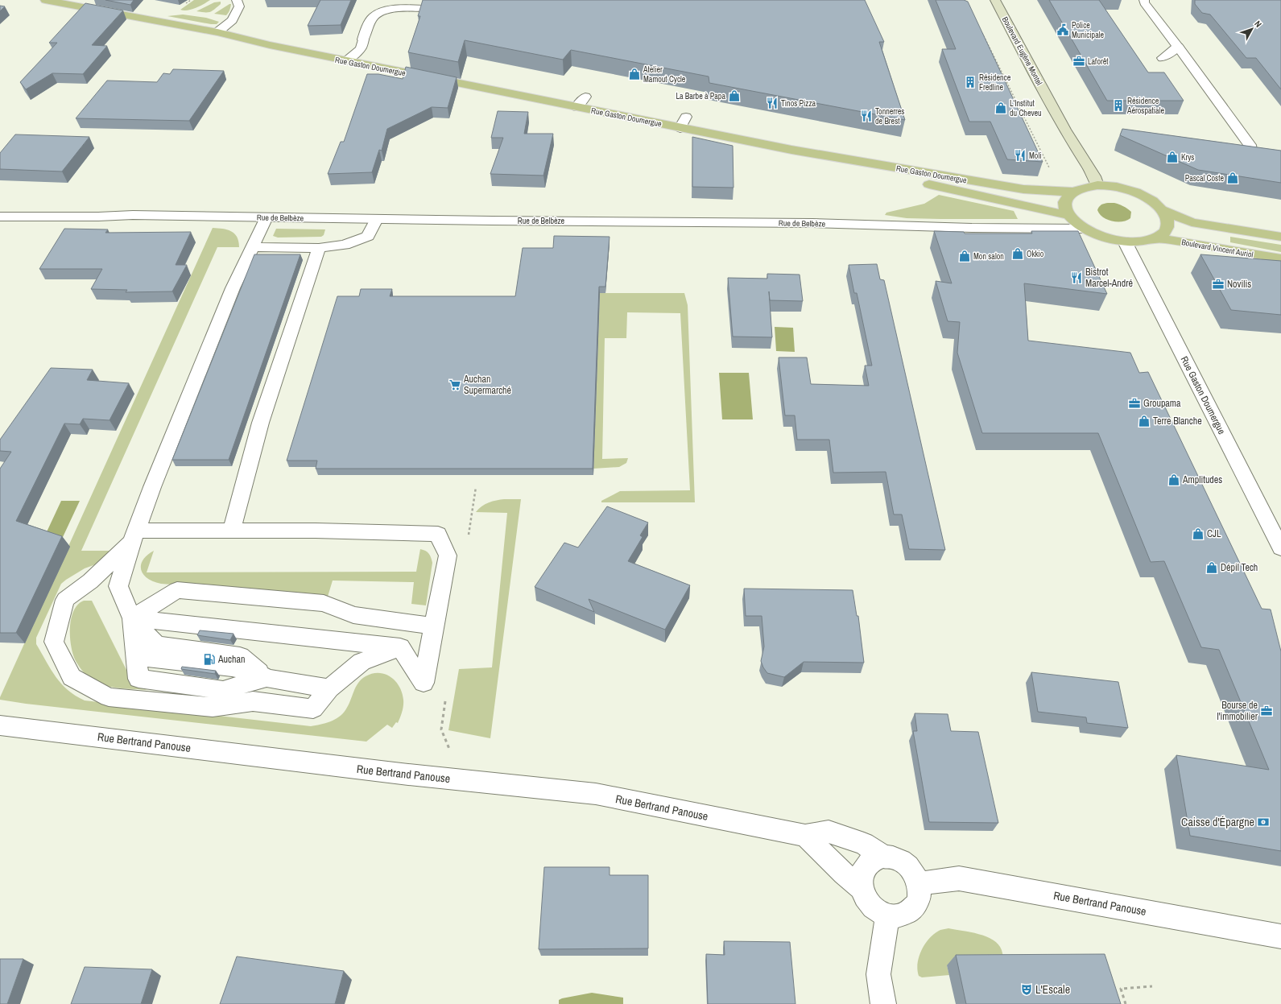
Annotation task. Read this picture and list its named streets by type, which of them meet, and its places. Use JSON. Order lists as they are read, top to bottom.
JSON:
{
  "streets": {
    "main road": ["Boulevard Eugène Montel", "Rue Gaston Doumergue", "Boulevard Vincent Auriol"],
    "street": ["Rue de Belbèze", "Rue Bertrand Panouse"]
  },
  "crossings": [
    ["Boulevard Eugène Montel", "Rue Gaston Doumergue"]
  ],
  "places": {
    "public building": ["Police Municipale"],
    "office": [
      "Laforêt",
      "Novilis",
      "Groupama",
      "Bourse de l'immobilier"
    ],
    "shop": [
      "Atelier Mamout Cycle",
      "La Barbe à Papa",
      "L'Institut du Cheveu",
      "Krys",
      "Pascal Coste",
      "Okkio",
      "Mon salon",
      "Terre Blanche",
      "Amplitudes",
      "CJL",
      "Dépil Tech"
    ],
    "building": ["Résidence Fredline", "Résidence Aérospatiale"],
    "restaurant": [
      "Tinos Pizza",
      "Tonnerres de Brest",
      "Moli",
      "Bistrot Marcel-André"
    ],
    "supermarket": ["Auchan Supermarché"],
    "fuel station": ["Auchan"],
    "bank": ["Caisse d'Épargne"],
    "theatre": ["L'Escale"]
  },
  "north": "top right"
}
